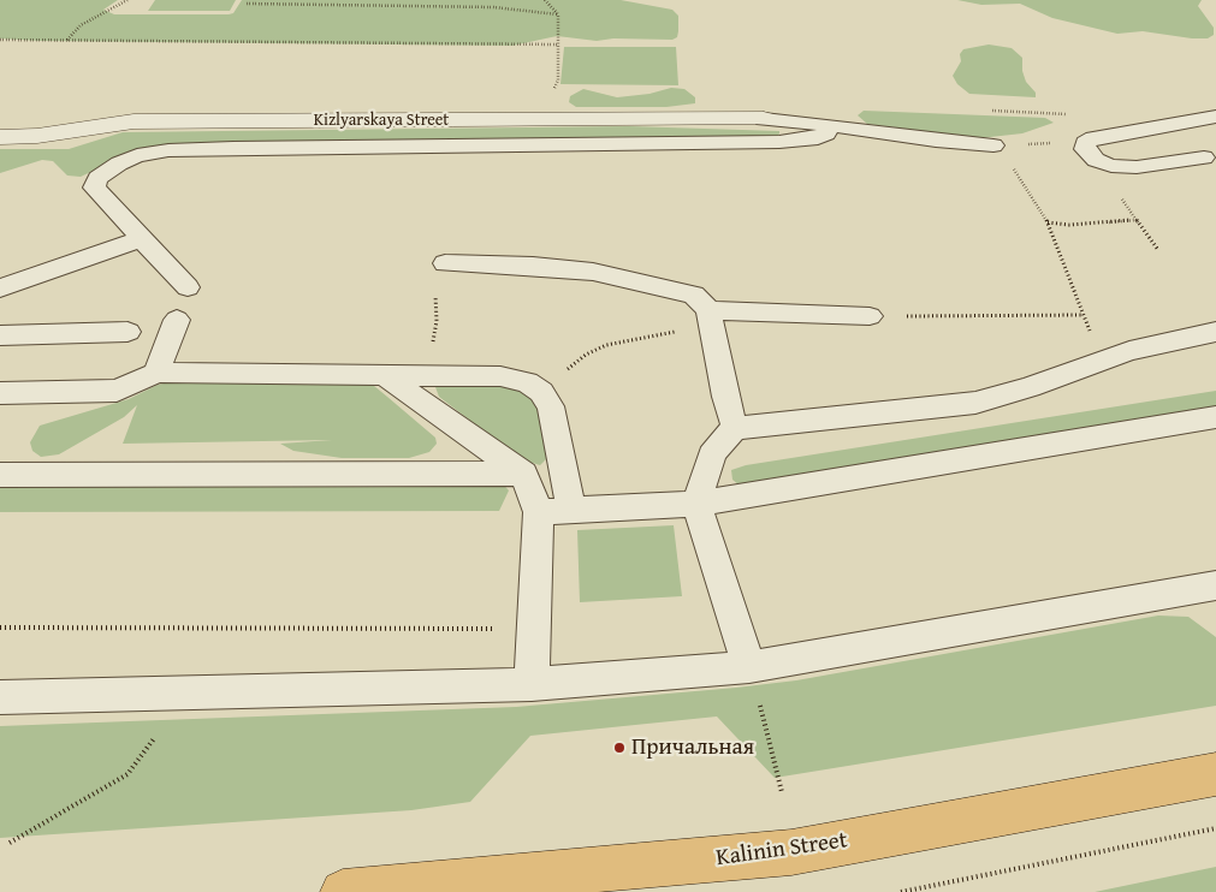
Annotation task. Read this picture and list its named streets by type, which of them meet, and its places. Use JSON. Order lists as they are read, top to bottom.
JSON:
{
  "streets": {
    "main road": ["Kalinin Street"],
    "street": ["Kizlyarskaya Street"]
  },
  "places": ["Причальная"]
}
